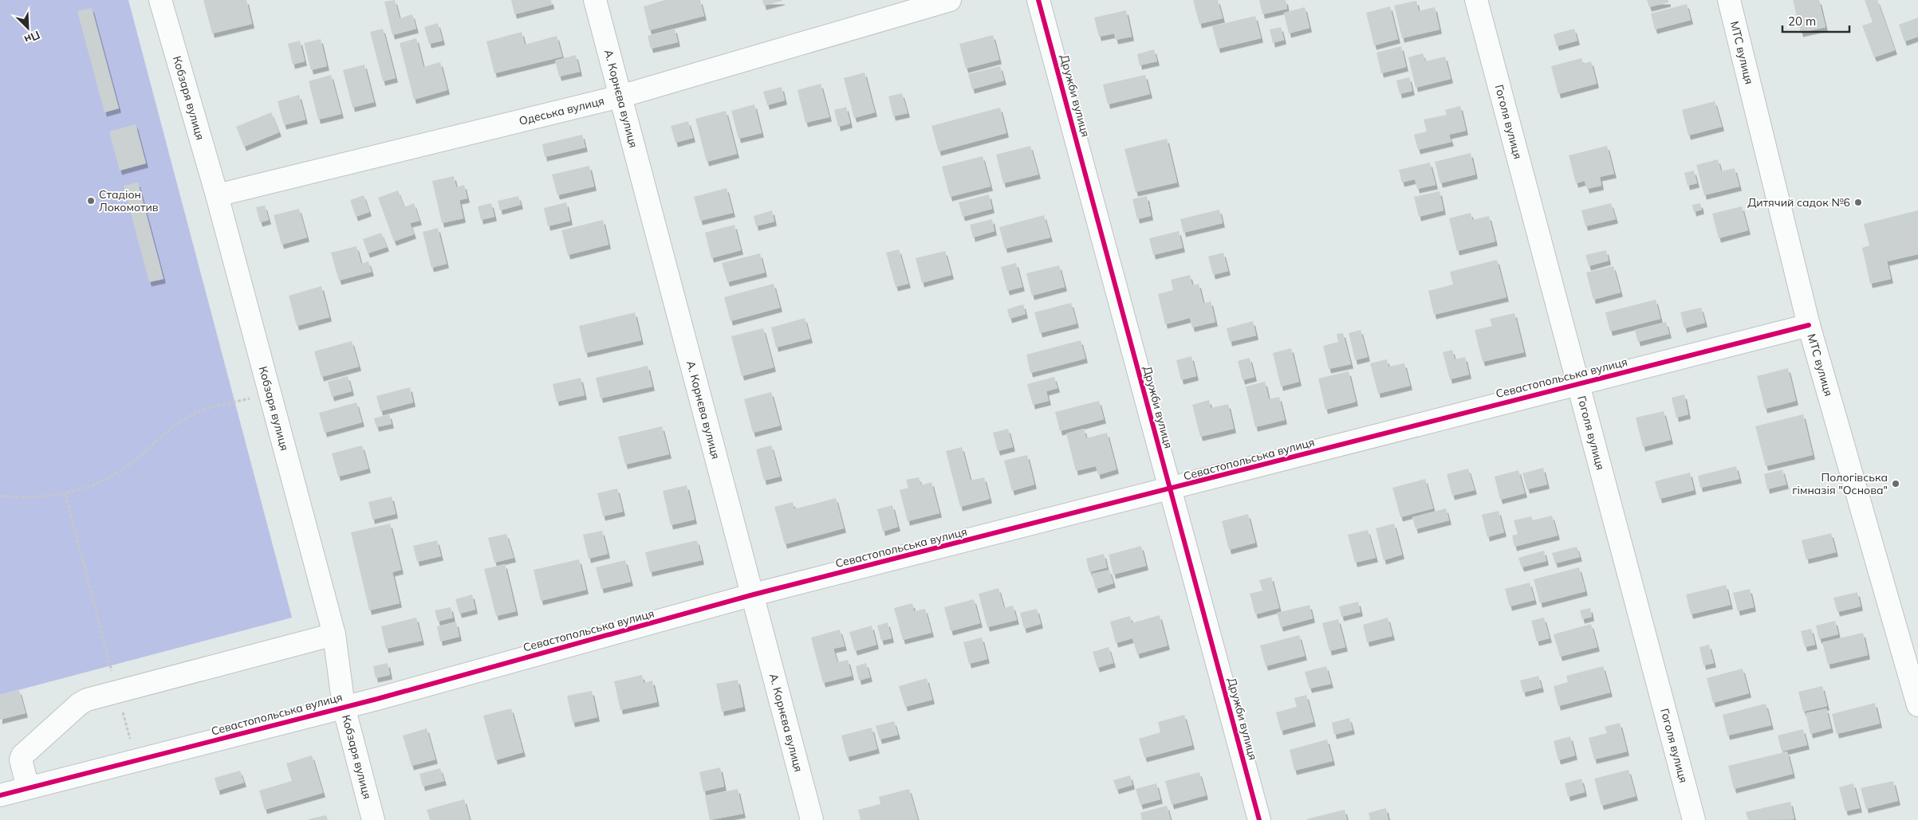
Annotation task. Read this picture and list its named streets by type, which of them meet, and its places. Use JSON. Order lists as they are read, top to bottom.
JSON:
{
  "streets": {
    "street": [
      "МТС вулиця",
      "Дружби вулиця",
      "Кобзаря вулиця",
      "А. Корнєва вулиця",
      "Одеська вулиця",
      "Гоголя вулиця",
      "Севастопольська вулиця"
    ]
  },
  "crossings": [
    ["МТС вулиця", "Севастопольська вулиця"],
    ["Дружби вулиця", "Севастопольська вулиця"],
    ["Кобзаря вулиця", "Одеська вулиця"],
    ["Кобзаря вулиця", "Севастопольська вулиця"],
    ["А. Корнєва вулиця", "Одеська вулиця"],
    ["А. Корнєва вулиця", "Севастопольська вулиця"],
    ["Гоголя вулиця", "Севастопольська вулиця"]
  ],
  "places": ["Стадіон Локомотив", "Дитячий садок №6", "Пологівська гімназія \"Основа\""],
  "scale_bar": "20 m",
  "north": "bottom right"
}
